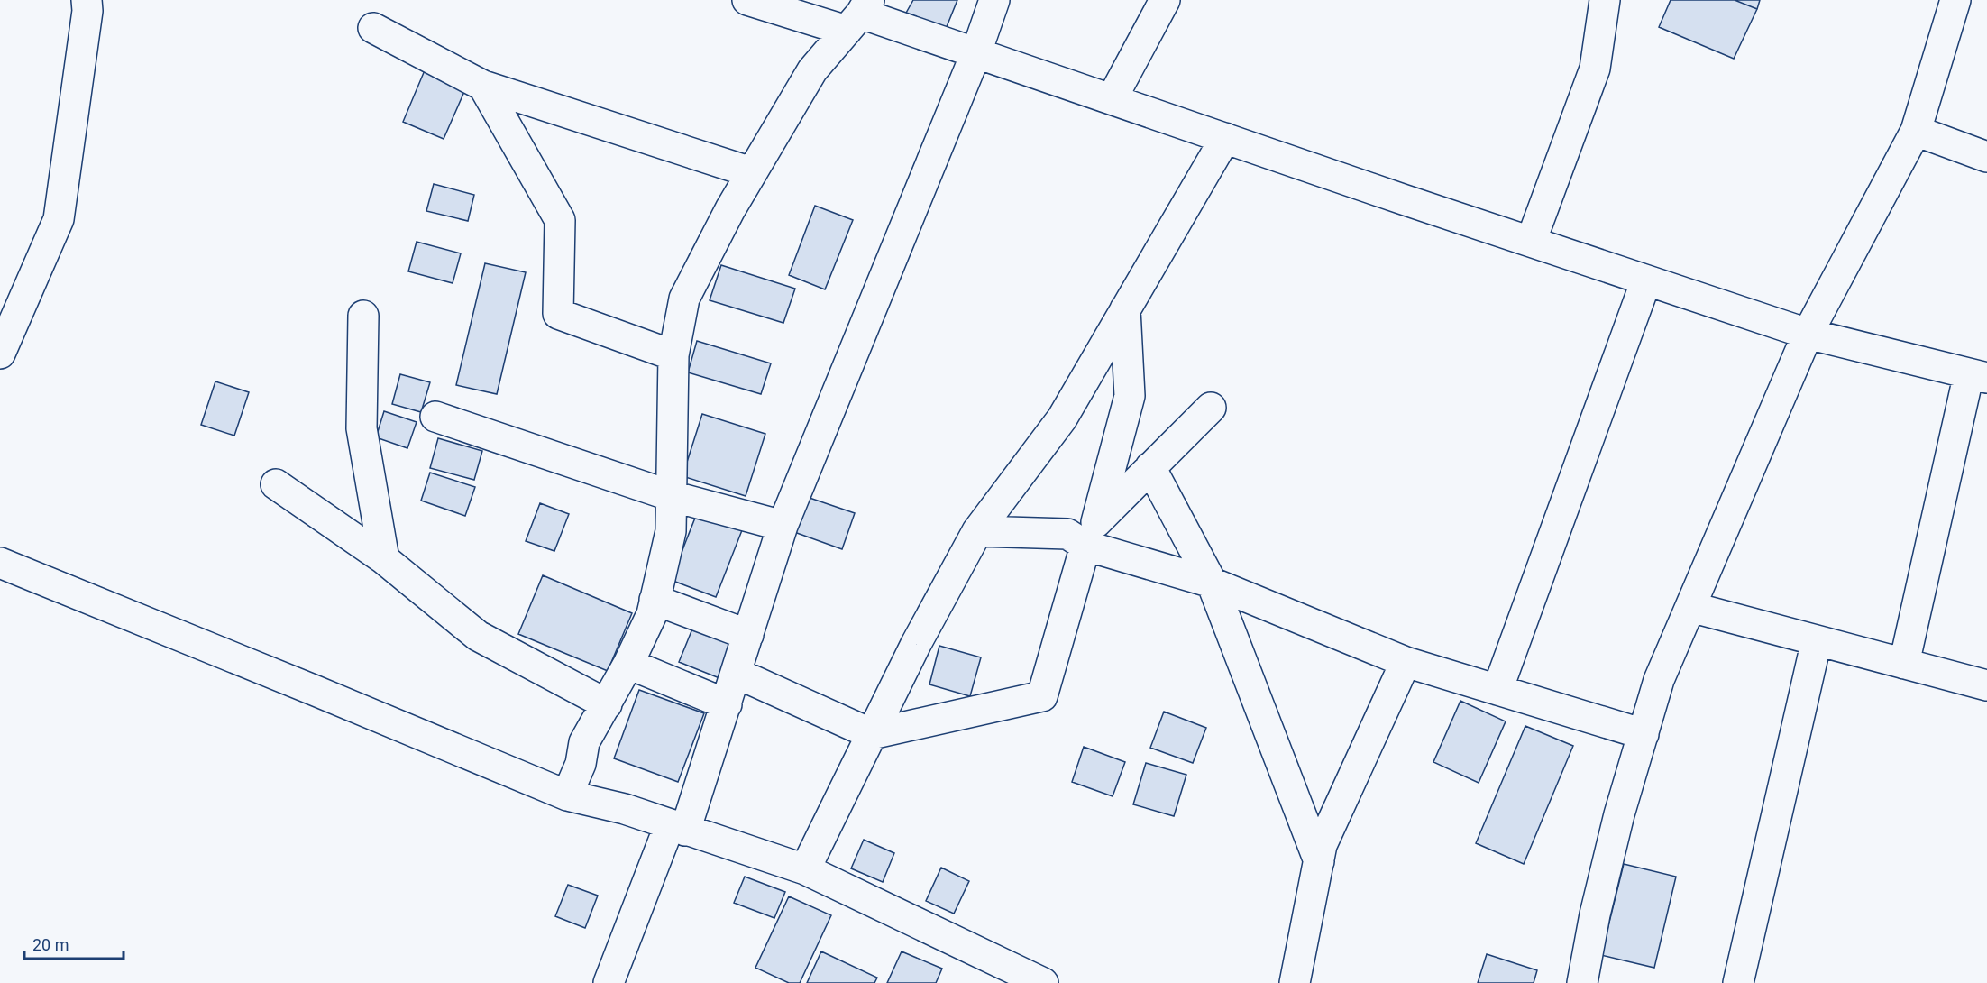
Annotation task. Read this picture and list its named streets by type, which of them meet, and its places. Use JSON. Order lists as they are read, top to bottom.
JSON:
{
  "scale_bar": "20 m"
}
